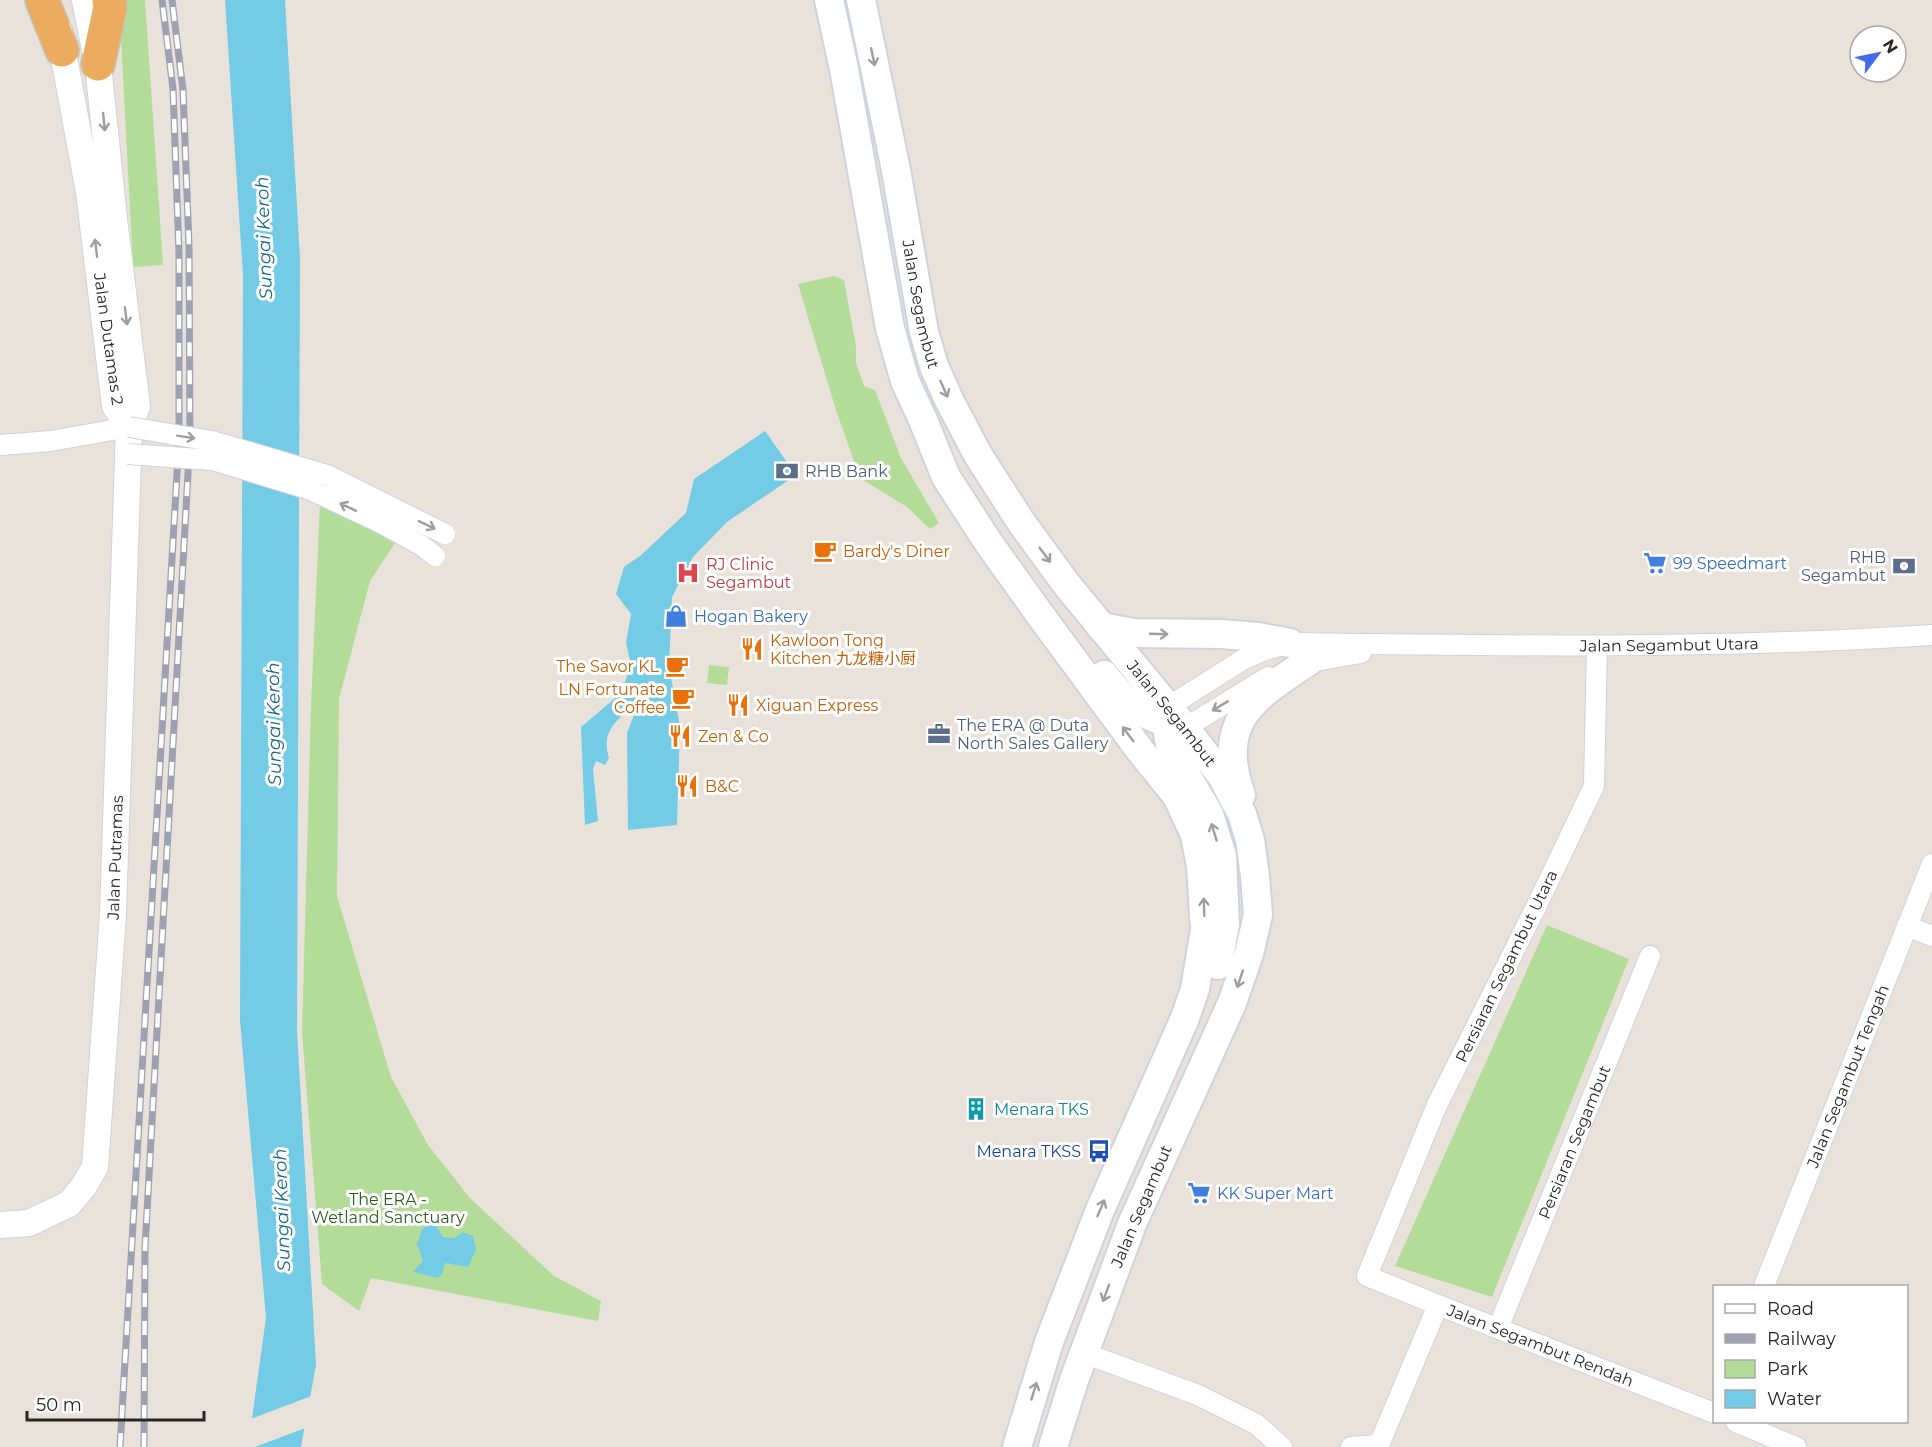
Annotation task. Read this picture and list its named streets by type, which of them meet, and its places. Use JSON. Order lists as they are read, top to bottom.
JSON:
{
  "streets": {
    "main road": ["Jalan Segambut"],
    "street": [
      "Jalan Dutamas 2",
      "Jalan Segambut Utara",
      "Jalan Putramas",
      "Persiaran Segambut Utara",
      "Jalan Segambut Tengah",
      "Persiaran Segambut",
      "Jalan Segambut Rendah"
    ]
  },
  "crossings": [
    ["Jalan Segambut", "Jalan Segambut Utara"],
    ["Jalan Dutamas 2", "Jalan Putramas"],
    ["Jalan Segambut Utara", "Persiaran Segambut Utara"],
    ["Persiaran Segambut Utara", "Jalan Segambut Rendah"],
    ["Persiaran Segambut", "Jalan Segambut Rendah"]
  ],
  "water": ["Sungai Keroh"],
  "parks": ["The ERA - Wetland Sanctuary"],
  "places": {
    "bank": ["RHB Bank", "RHB Segambut"],
    "cafe": ["Bardy's Diner", "The Savor KL", "LN Fortunate Coffee"],
    "supermarket": ["99 Speedmart", "KK Super Mart"],
    "hospital": ["RJ Clinic Segambut"],
    "shop": ["Hogan Bakery"],
    "restaurant": [
      "Kawloon Tong Kitchen 九龙糖小厨",
      "Xiguan Express",
      "Zen & Co",
      "B&C"
    ],
    "office": ["The ERA @ Duta North Sales Gallery"],
    "building": ["Menara TKS"],
    "bus stop": ["Menara TKSS"]
  },
  "legend": [
    "Road",
    "Railway",
    "Park",
    "Water"
  ],
  "scale_bar": "50 m",
  "north": "top right"
}
